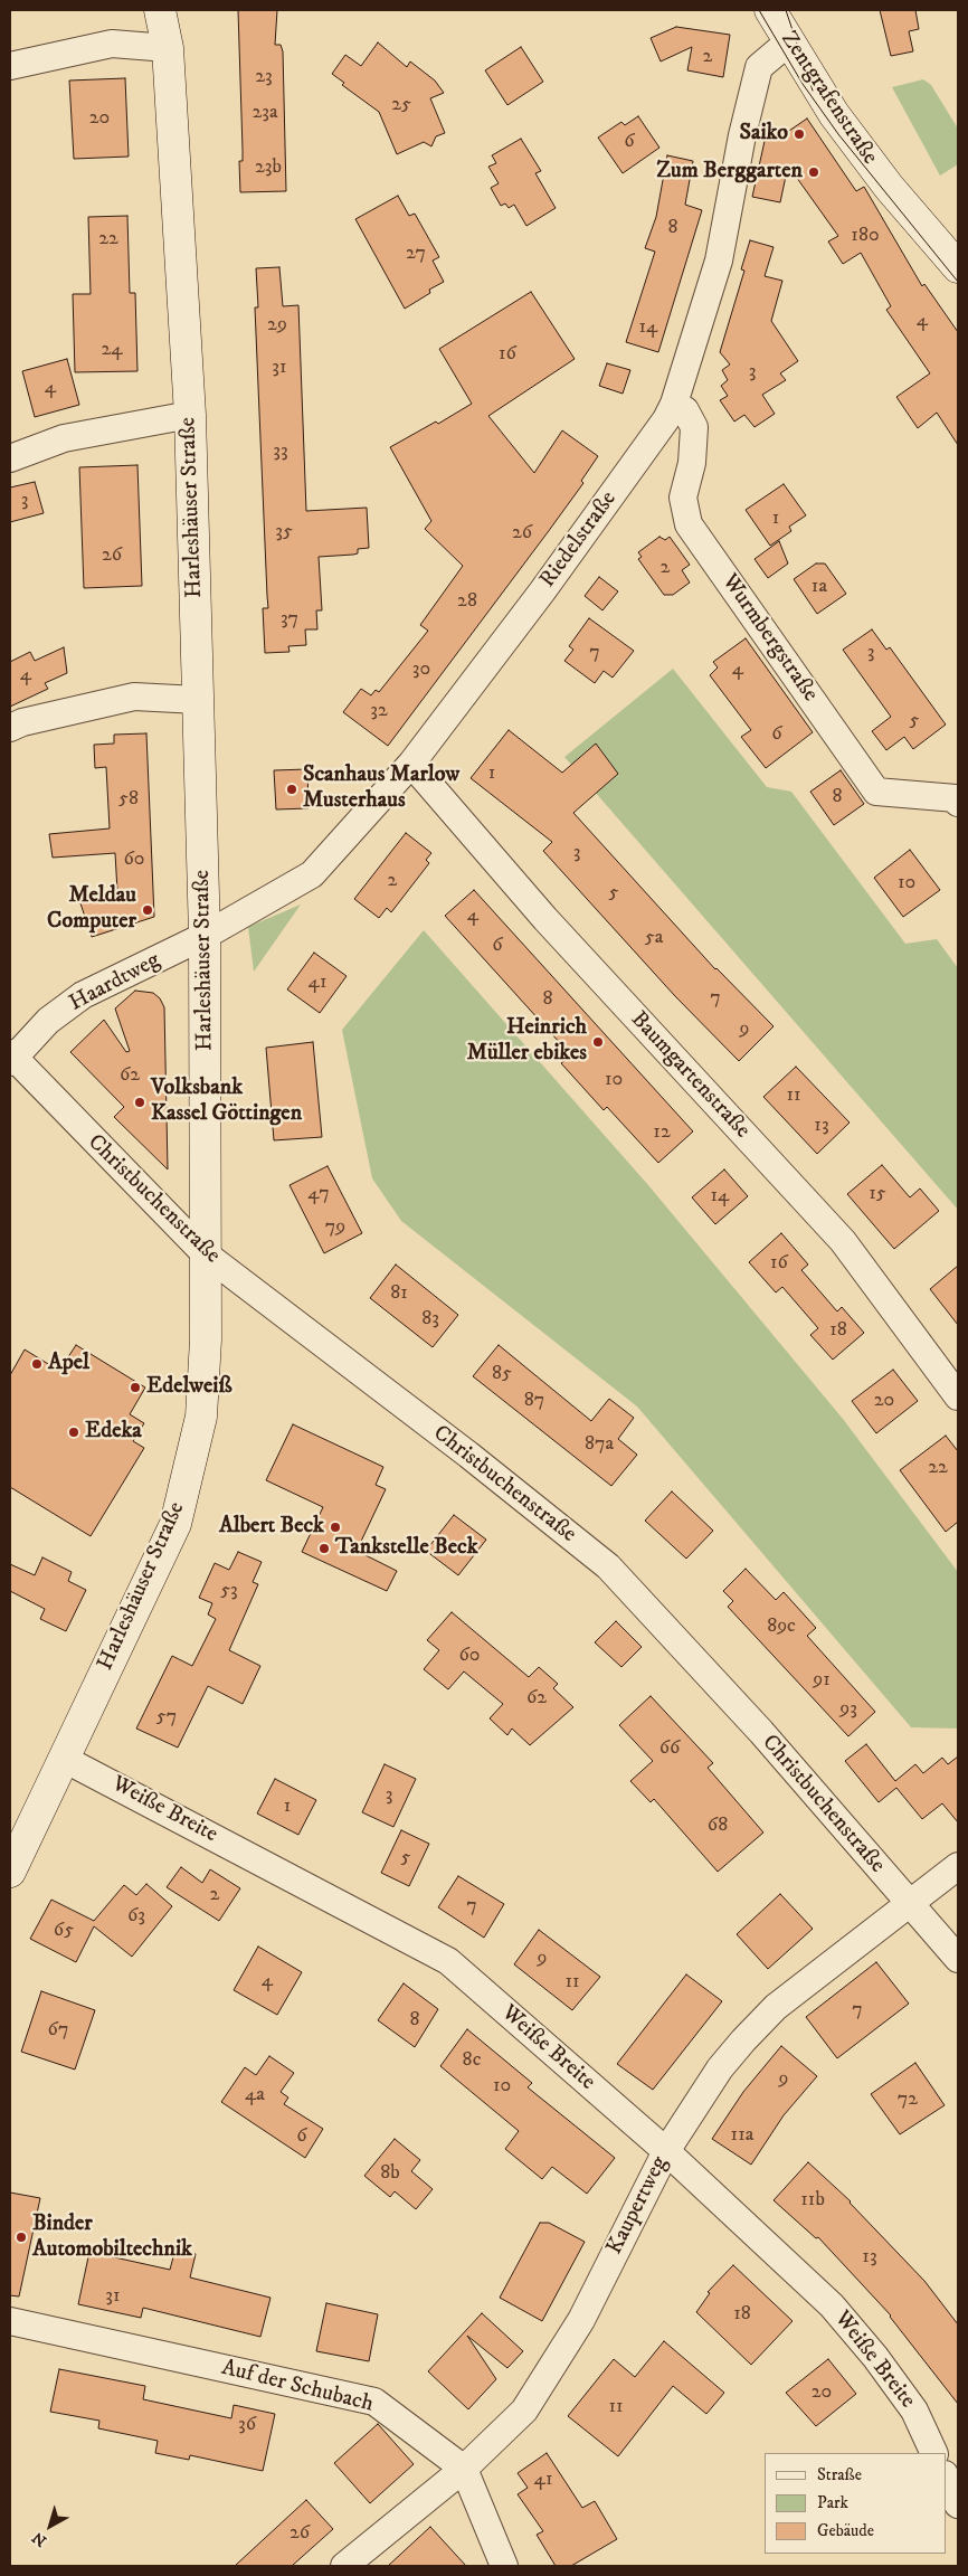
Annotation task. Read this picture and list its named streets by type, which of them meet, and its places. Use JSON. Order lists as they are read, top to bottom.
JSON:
{
  "streets": {
    "main road": ["Zentgrafenstraße", "Harleshäuser Straße"],
    "street": [
      "Riedelstraße",
      "Wurmbergstraße",
      "Haardtweg",
      "Baumgartenstraße",
      "Christbuchenstraße",
      "Weiße Breite",
      "Kaupertweg",
      "Auf der Schubach"
    ]
  },
  "crossings": [
    ["Zentgrafenstraße", "Riedelstraße"],
    ["Harleshäuser Straße", "Riedelstraße"],
    ["Harleshäuser Straße", "Haardtweg"],
    ["Harleshäuser Straße", "Christbuchenstraße"],
    ["Harleshäuser Straße", "Weiße Breite"],
    ["Riedelstraße", "Wurmbergstraße"],
    ["Riedelstraße", "Haardtweg"],
    ["Riedelstraße", "Baumgartenstraße"],
    ["Haardtweg", "Christbuchenstraße"],
    ["Christbuchenstraße", "Kaupertweg"],
    ["Weiße Breite", "Kaupertweg"],
    ["Kaupertweg", "Auf der Schubach"]
  ],
  "places": [
    "Saiko",
    "Zum Berggarten",
    "Scanhaus Marlow Musterhaus",
    "Meldau Computer",
    "Heinrich Müller ebikes",
    "Volksbank Kassel Göttingen",
    "Apel",
    "Edelweiß",
    "Edeka",
    "Albert Beck",
    "Tankstelle Beck",
    "Binder Automobiltechnik"
  ],
  "house_numbers": [
    "2",
    "23",
    "25",
    "23a",
    "20",
    "6",
    "23b",
    "8",
    "180",
    "22",
    "27",
    "4",
    "29",
    "14",
    "24",
    "16",
    "31",
    "3",
    "4",
    "33",
    "3",
    "1",
    "35",
    "26",
    "26",
    "2",
    "1a",
    "28",
    "37",
    "7",
    "3",
    "30",
    "4",
    "4",
    "32",
    "5",
    "6",
    "1",
    "8",
    "58",
    "3",
    "60",
    "2",
    "10",
    "5",
    "4",
    "5a",
    "6",
    "41",
    "7",
    "8",
    "9",
    "62",
    "10",
    "11",
    "13",
    "12",
    "47",
    "15",
    "14",
    "79",
    "16",
    "81",
    "83",
    "18",
    "85",
    "87",
    "20",
    "87a",
    "22",
    "53",
    "89c",
    "60",
    "91",
    "62",
    "93",
    "57",
    "66",
    "3",
    "1",
    "68",
    "5",
    "2",
    "7",
    "63",
    "65",
    "9",
    "4",
    "11",
    "7",
    "8",
    "67",
    "8c",
    "9",
    "10",
    "4a",
    "72",
    "11a",
    "6",
    "8b",
    "11b",
    "13",
    "31",
    "18",
    "20",
    "11",
    "36",
    "41",
    "26"
  ],
  "legend": ["Straße", "Park", "Gebäude"],
  "north": "bottom left"
}
